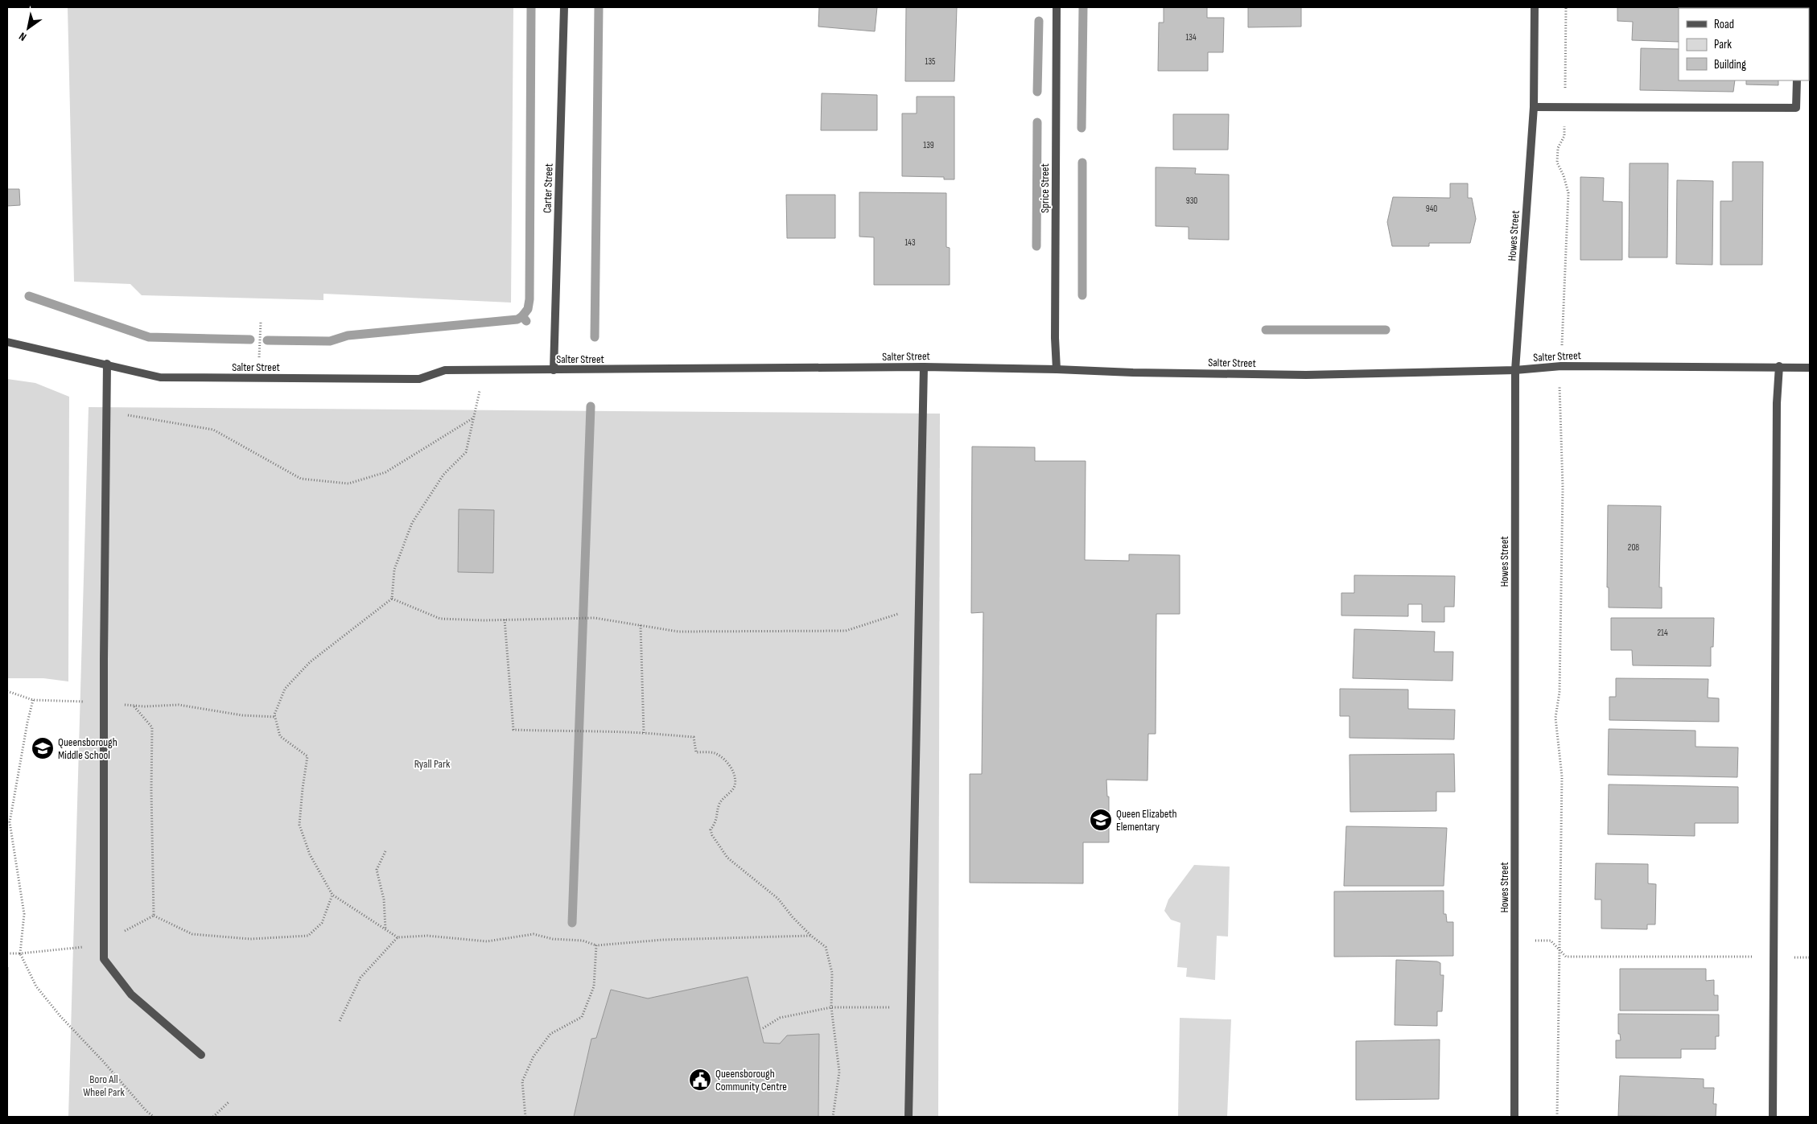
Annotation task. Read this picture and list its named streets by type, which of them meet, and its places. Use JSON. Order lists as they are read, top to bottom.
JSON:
{
  "streets": {
    "street": [
      "Carter Street",
      "Sprice Street",
      "Howes Street",
      "Salter Street"
    ]
  },
  "crossings": [
    ["Carter Street", "Salter Street"],
    ["Sprice Street", "Salter Street"],
    ["Howes Street", "Salter Street"]
  ],
  "parks": ["Ryall Park", "Boro All Wheel Park"],
  "places": {
    "school or university": ["Queensborough Middle School", "Queen Elizabeth Elementary"],
    "public building": ["Queensborough Community Centre"]
  },
  "house_numbers": [
    "134",
    "135",
    "139",
    "930",
    "940",
    "143",
    "208",
    "214"
  ],
  "legend": ["Road", "Park", "Building"],
  "north": "bottom left"
}
